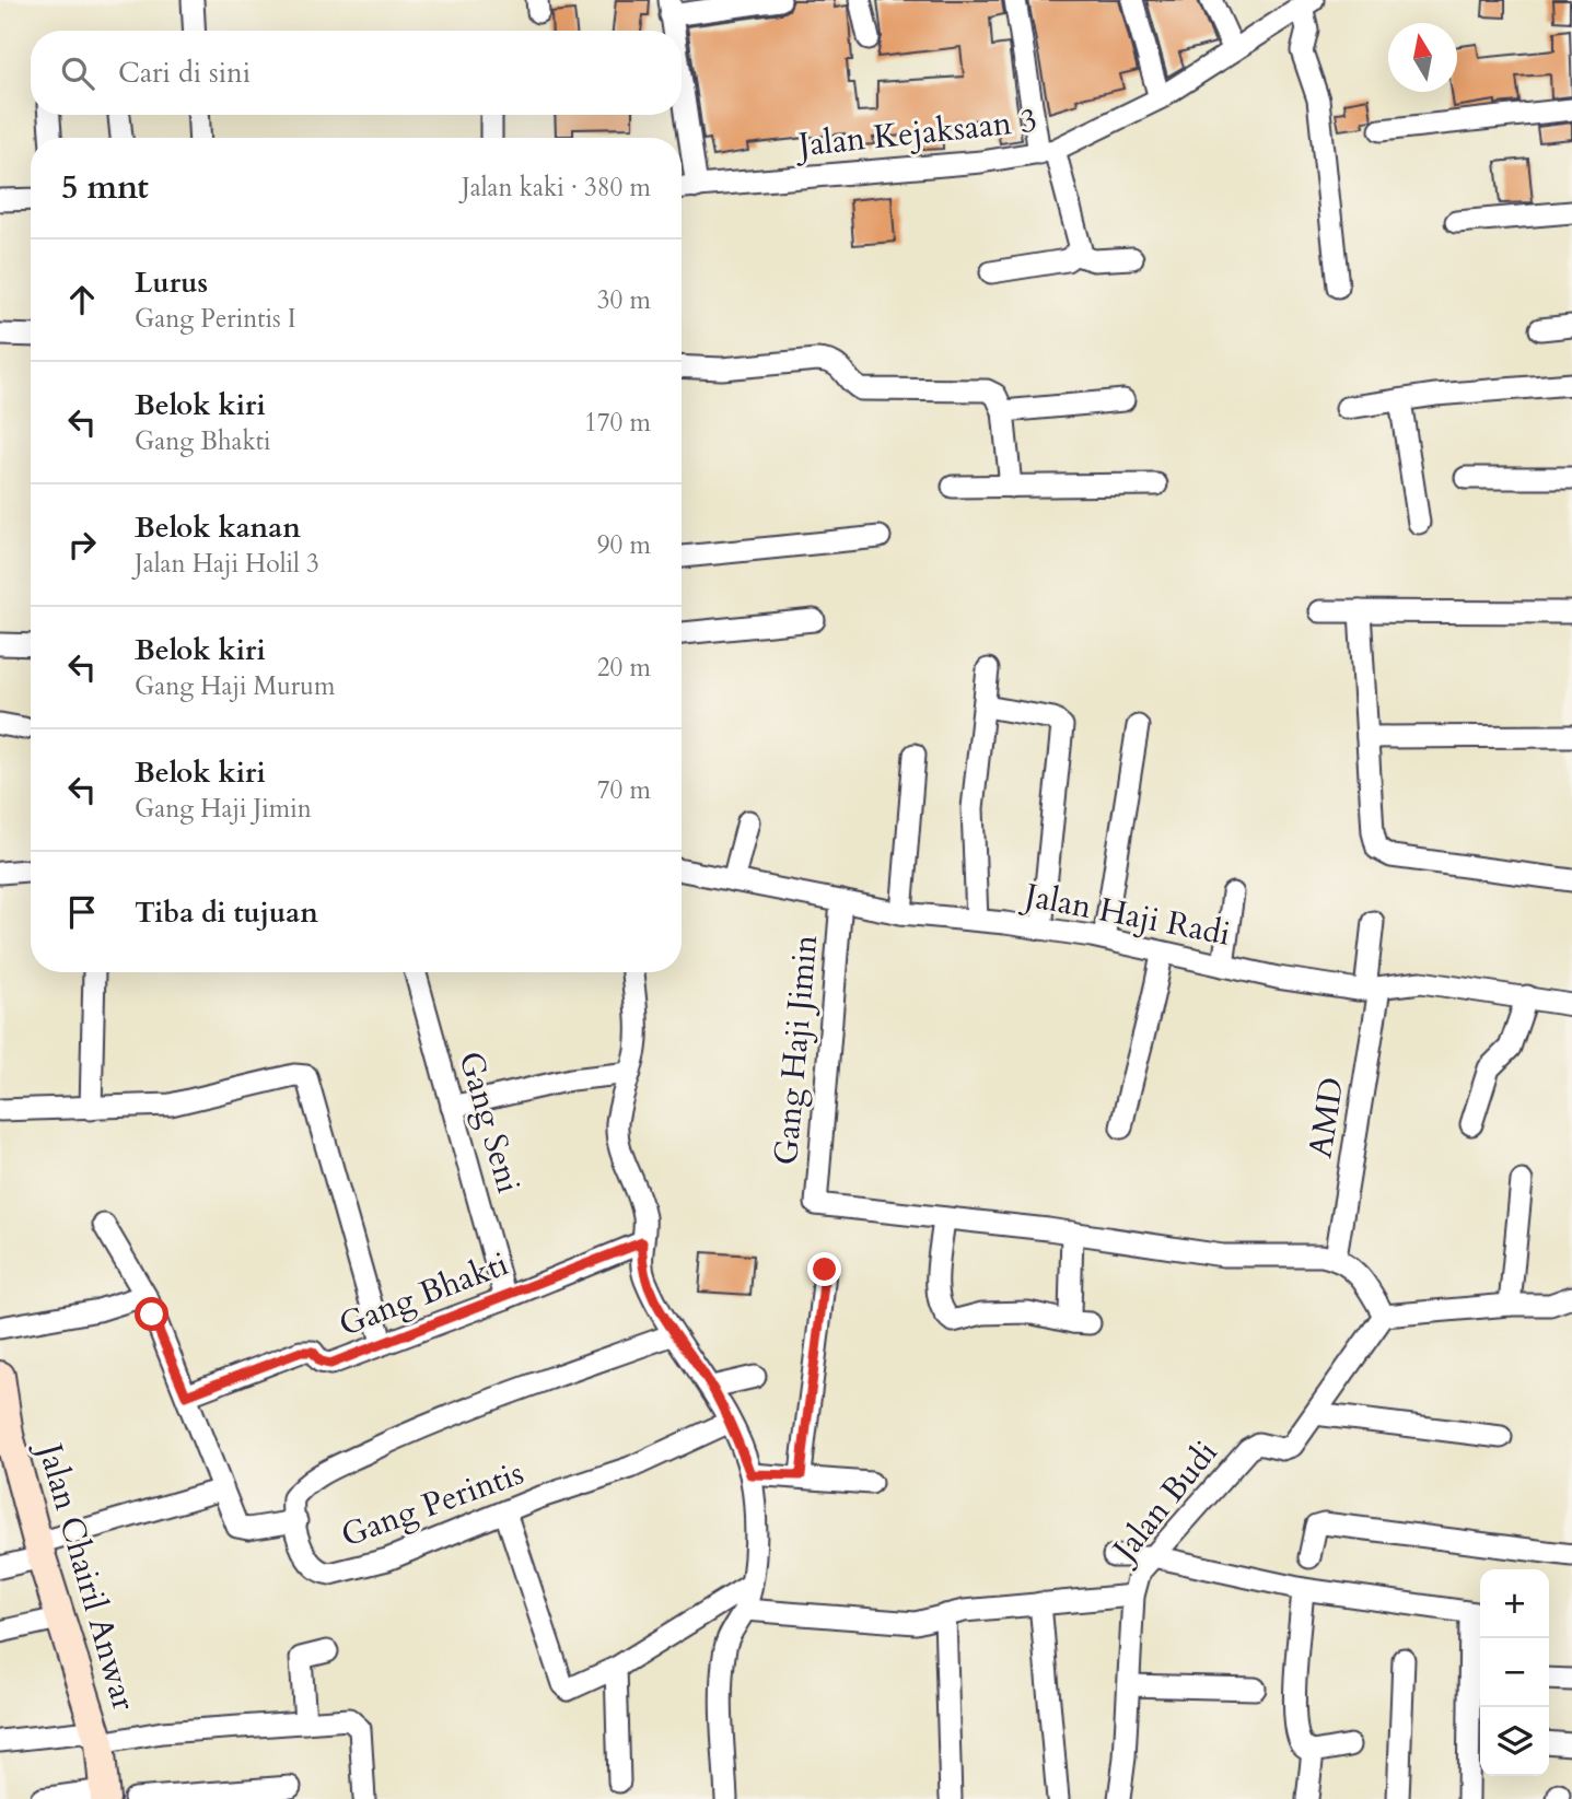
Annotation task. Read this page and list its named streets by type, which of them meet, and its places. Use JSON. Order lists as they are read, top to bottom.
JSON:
{
  "streets": {
    "street": [
      "Jalan Kejaksaan 3",
      "Jalan Haji Radi",
      "Gang Haji Jimin",
      "AMD",
      "Gang Seni",
      "Gang Bhakti",
      "Jalan Budi",
      "Gang Perintis",
      "Jalan Chairil Anwar"
    ]
  },
  "crossings": [
    ["Jalan Haji Radi", "Gang Haji Jimin"],
    ["Jalan Haji Radi", "AMD"],
    ["Gang Seni", "Gang Bhakti"]
  ],
  "north": "top",
  "page": {
    "search": "Cari di sini",
    "heading": ["5 mnt", "Jalan kaki · 380 m"],
    "list": [
      ["Lurus", "Gang Perintis I", "30 m"],
      ["Belok kiri", "Gang Bhakti", "170 m"],
      ["Belok kanan", "Jalan Haji Holil 3", "90 m"],
      ["Belok kiri", "Gang Haji Murum", "20 m"],
      ["Belok kiri", "Gang Haji Jimin", "70 m"],
      "Tiba di tujuan"
    ],
    "map_buttons": ["+", "−"]
  }
}
